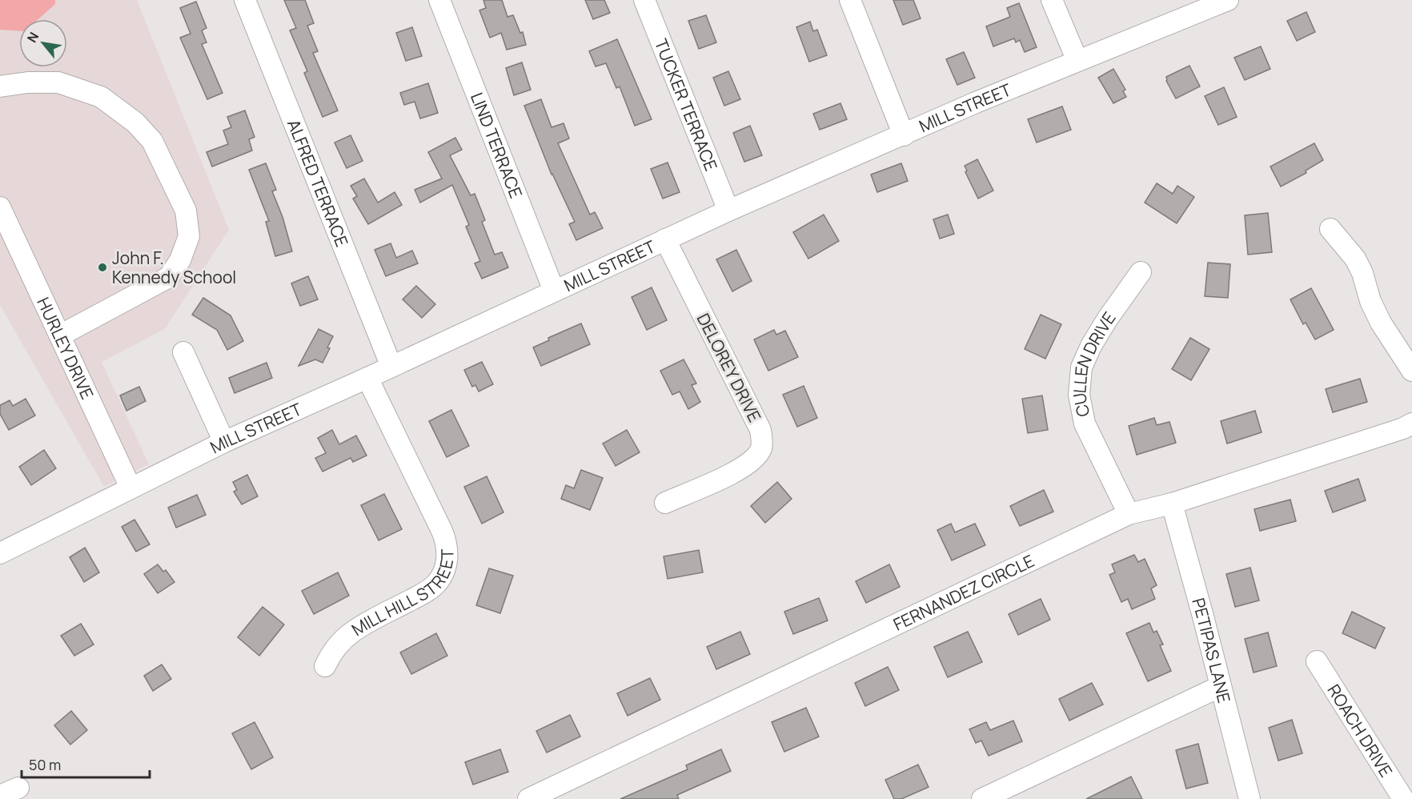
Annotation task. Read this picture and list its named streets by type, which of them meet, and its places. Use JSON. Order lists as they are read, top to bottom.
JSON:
{
  "streets": {
    "street": [
      "TUCKER TERRACE",
      "MILL STREET",
      "LIND TERRACE",
      "ALFRED TERRACE",
      "HURLEY DRIVE",
      "CULLEN DRIVE",
      "DELOREY DRIVE",
      "MILL HILL STREET",
      "FERNANDEZ CIRCLE",
      "PETIPAS LANE",
      "ROACH DRIVE"
    ]
  },
  "crossings": [
    ["TUCKER TERRACE", "MILL STREET"],
    ["MILL STREET", "LIND TERRACE"],
    ["MILL STREET", "ALFRED TERRACE"],
    ["MILL STREET", "HURLEY DRIVE"],
    ["MILL STREET", "DELOREY DRIVE"],
    ["MILL STREET", "MILL HILL STREET"],
    ["CULLEN DRIVE", "FERNANDEZ CIRCLE"],
    ["FERNANDEZ CIRCLE", "PETIPAS LANE"]
  ],
  "places": ["John F. Kennedy School"],
  "scale_bar": "50 m",
  "north": "top left"
}
